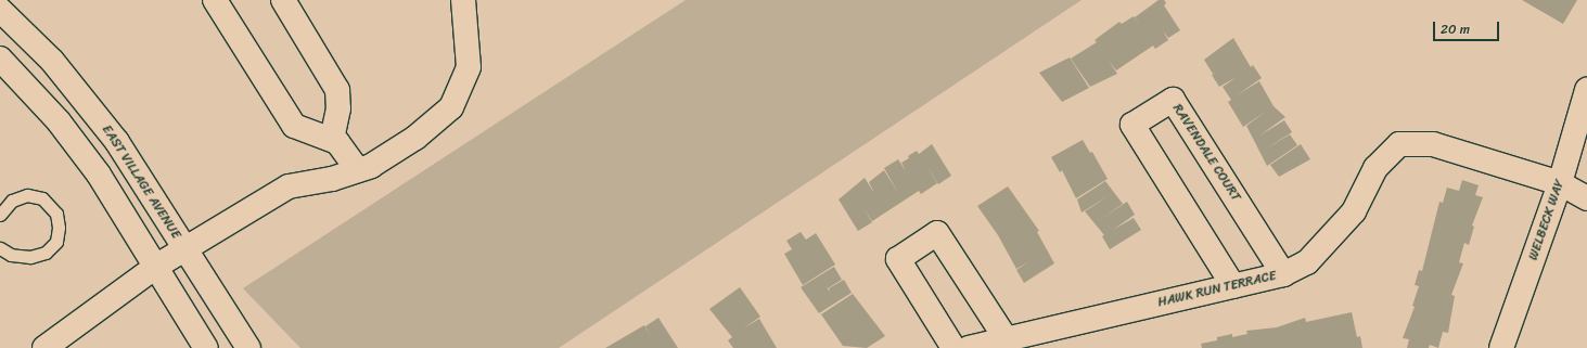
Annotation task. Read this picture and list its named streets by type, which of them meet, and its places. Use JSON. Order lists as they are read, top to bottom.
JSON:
{
  "streets": {
    "street": [
      "RAVENDALE COURT",
      "EAST VILLAGE AVENUE",
      "WELBECK WAY",
      "HAWK RUN TERRACE"
    ]
  },
  "crossings": [
    ["RAVENDALE COURT", "HAWK RUN TERRACE"],
    ["WELBECK WAY", "HAWK RUN TERRACE"]
  ],
  "scale_bar": "20 m"
}
